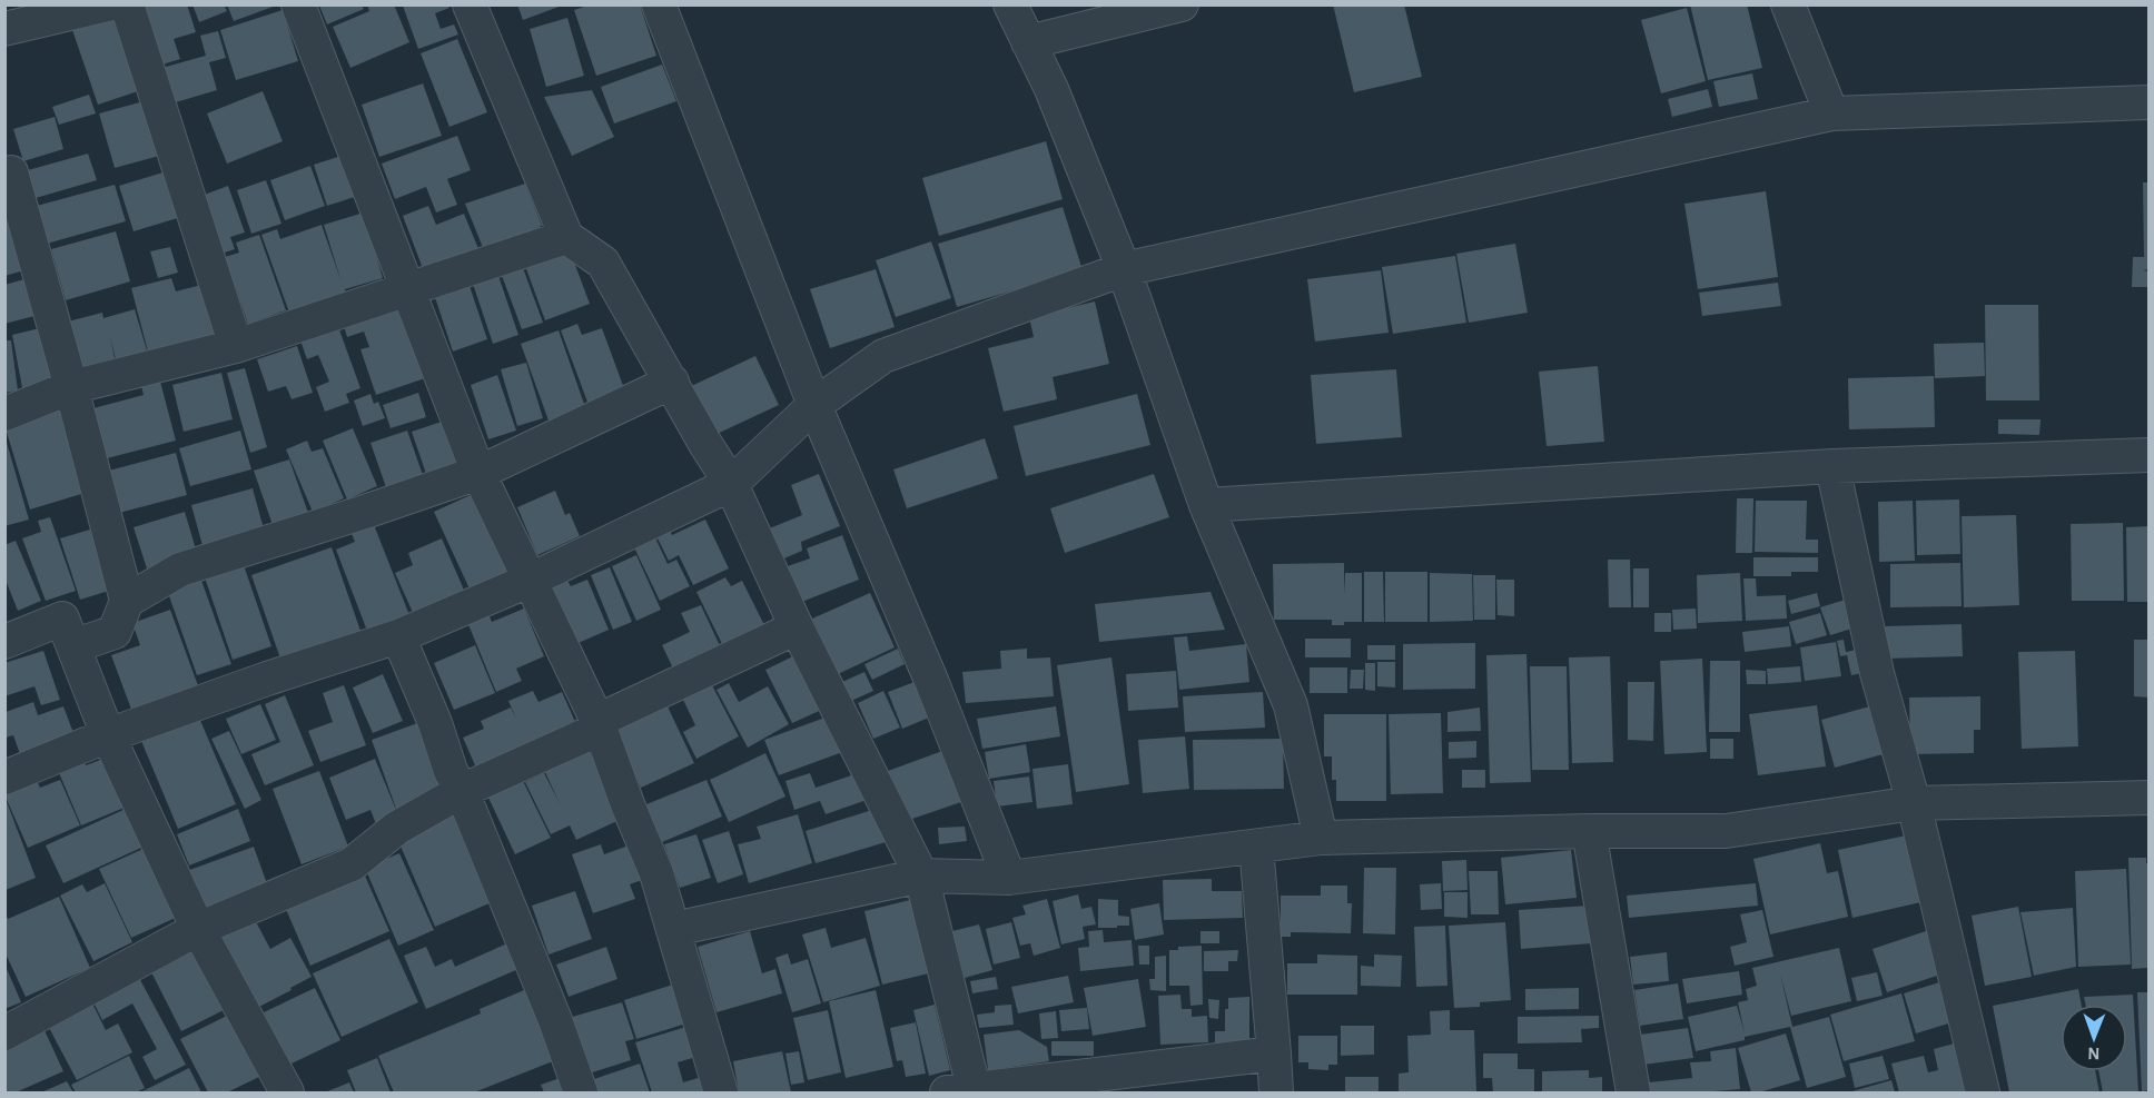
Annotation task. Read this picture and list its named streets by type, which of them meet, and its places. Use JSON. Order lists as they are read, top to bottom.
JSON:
{
  "north": "bottom"
}
